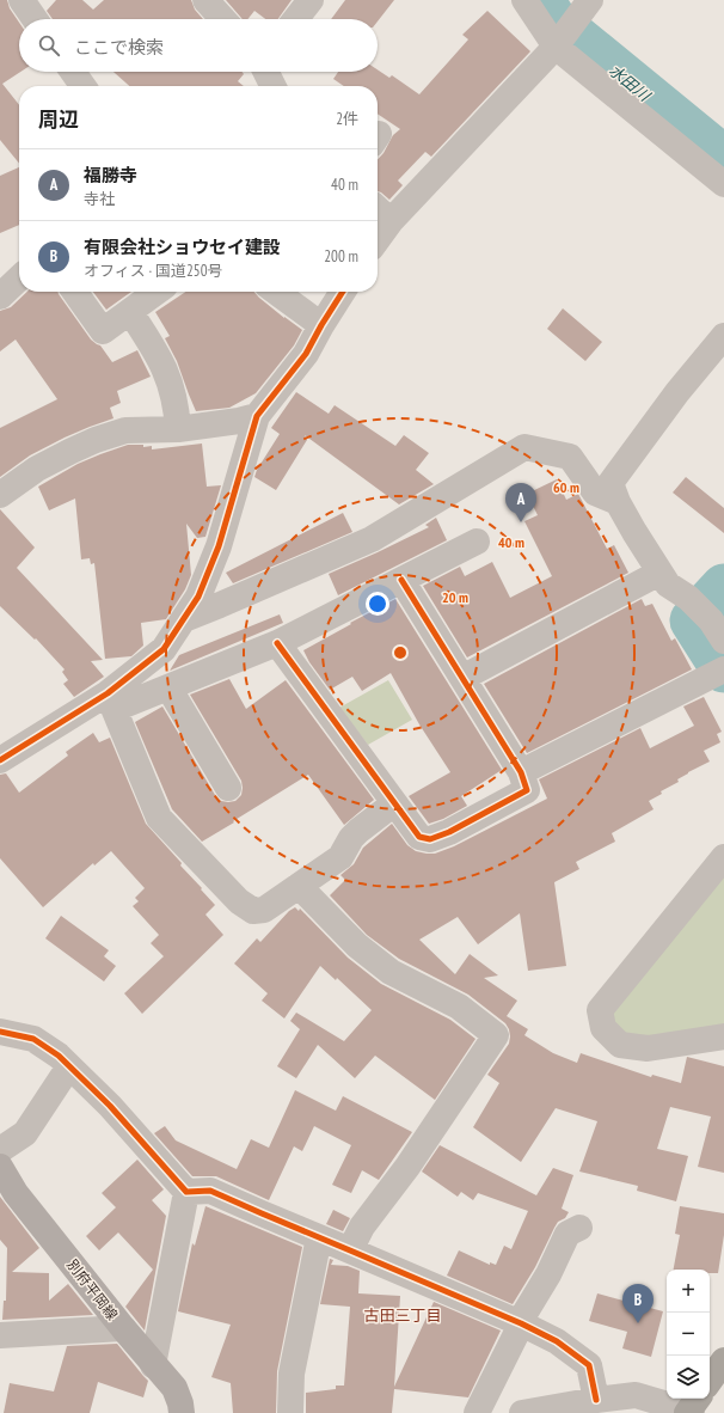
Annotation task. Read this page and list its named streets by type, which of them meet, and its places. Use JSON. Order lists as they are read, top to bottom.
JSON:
{
  "streets": {
    "main road": ["別府平岡線"]
  },
  "districts": ["古田三丁目"],
  "water": ["水田川"],
  "page": {
    "search": "ここで検索",
    "heading": ["周辺", "2件"],
    "list": [
      {
        "mark": "A",
        "name": "福勝寺",
        "note": "寺社",
        "value": "40 m"
      },
      {
        "mark": "B",
        "name": "有限会社ショウセイ建設",
        "note": "オフィス · 国道250号",
        "value": "200 m"
      }
    ],
    "pins": ["A", "B"],
    "map_buttons": ["+", "−"]
  },
  "rings": ["60 m", "40 m", "20 m"]
}
